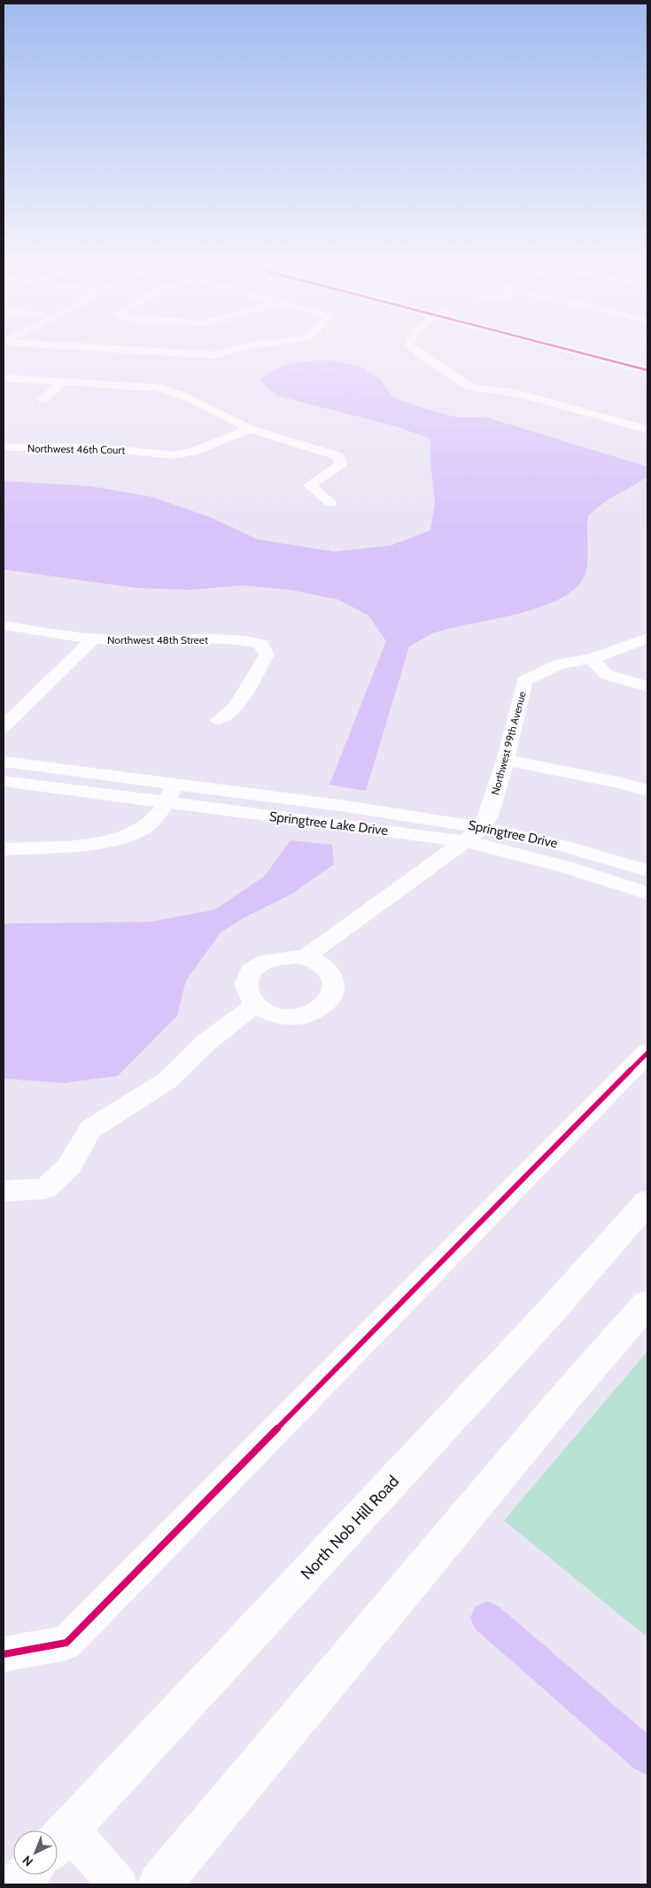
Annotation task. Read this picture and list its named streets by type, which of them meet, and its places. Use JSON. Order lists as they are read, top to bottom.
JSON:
{
  "streets": {
    "main road": ["North Nob Hill Road"],
    "street": [
      "Northwest 46th Court",
      "Northwest 48th Street",
      "Northwest 99th Avenue",
      "Springtree Lake Drive",
      "Springtree Drive"
    ]
  },
  "crossings": [
    ["Northwest 99th Avenue", "Springtree Drive"],
    ["Springtree Lake Drive", "Springtree Drive"]
  ],
  "north": "bottom left"
}
